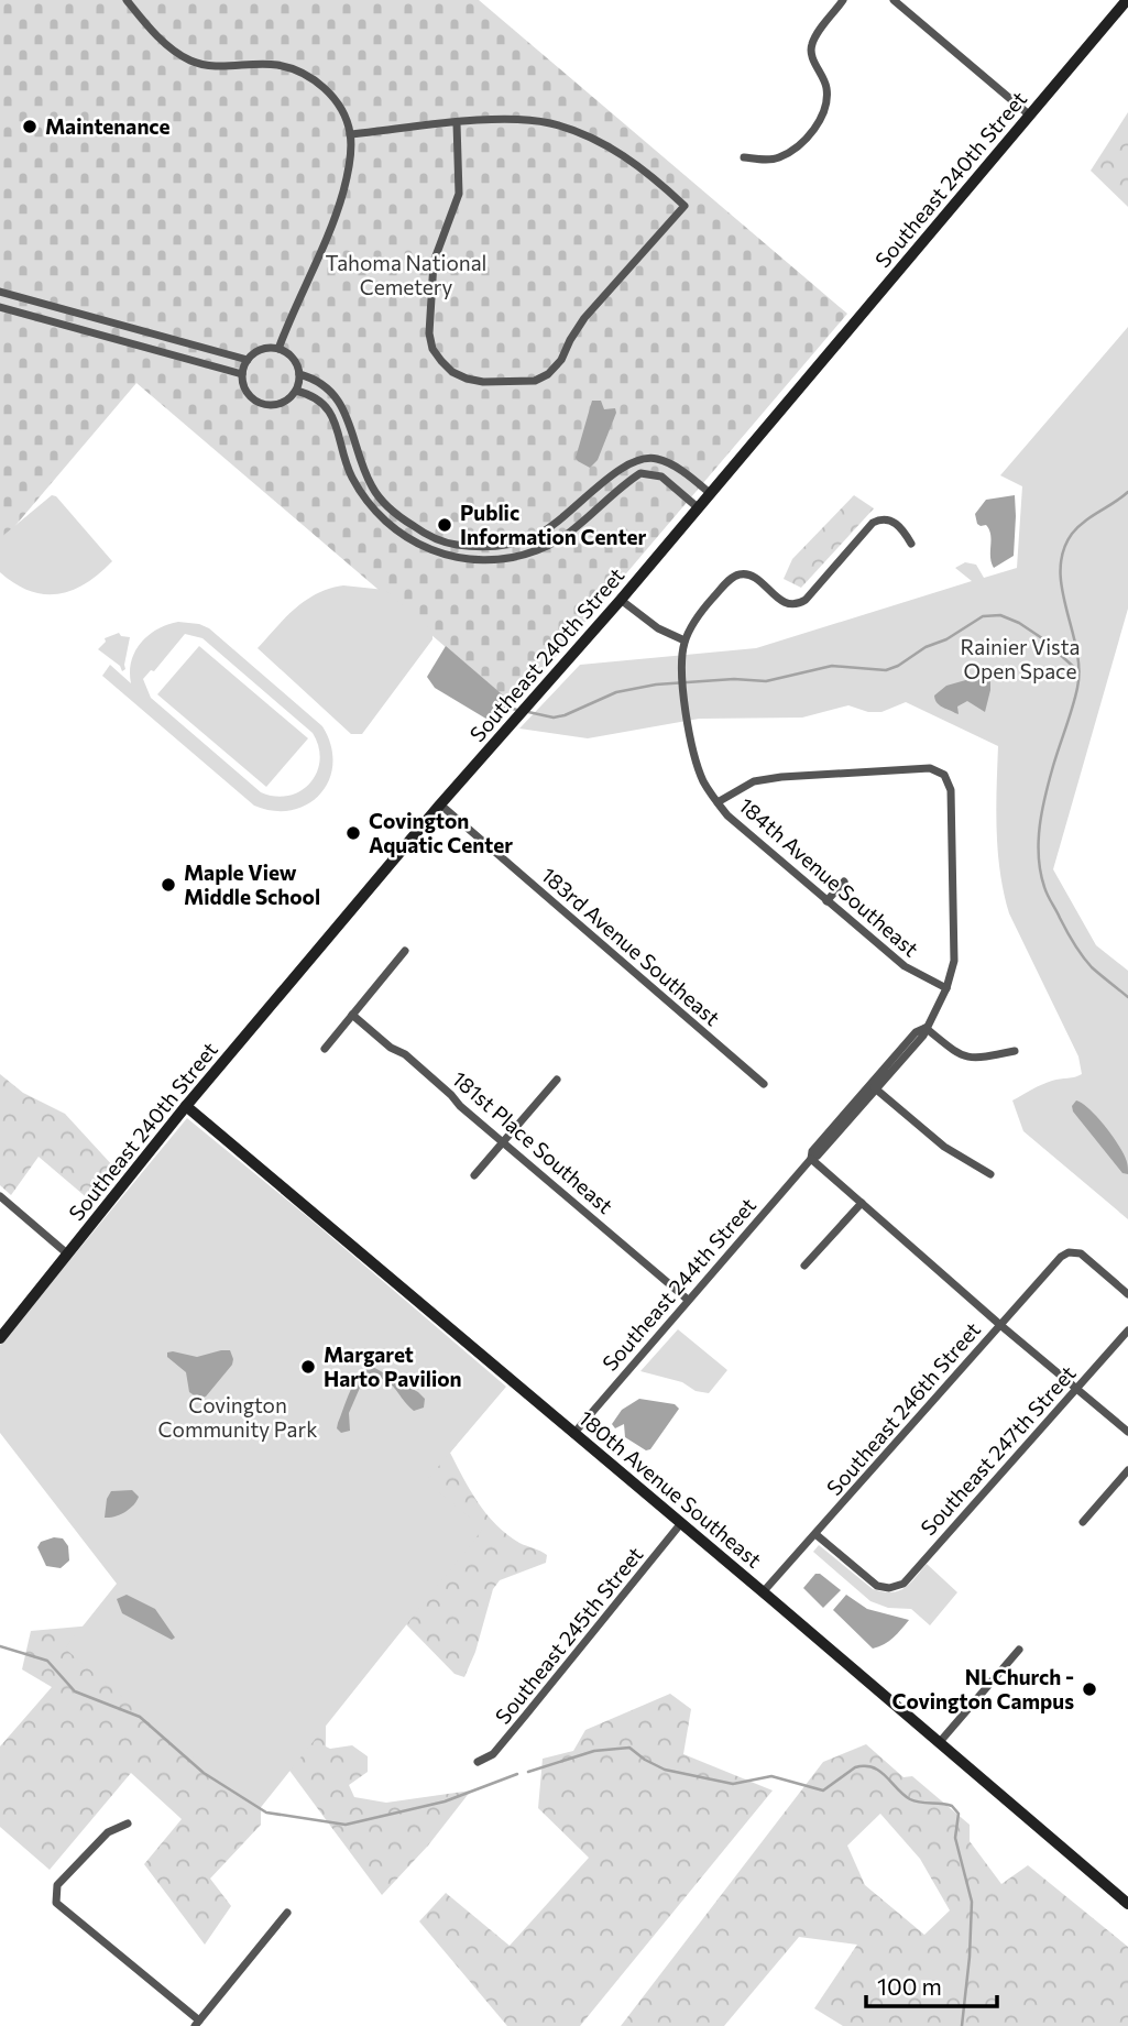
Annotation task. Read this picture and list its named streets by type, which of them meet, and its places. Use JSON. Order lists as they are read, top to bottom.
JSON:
{
  "streets": {
    "main road": ["Southeast 240th Street", "180th Avenue Southeast"],
    "street": [
      "184th Avenue Southeast",
      "183rd Avenue Southeast",
      "181st Place Southeast",
      "Southeast 244th Street",
      "Southeast 246th Street",
      "Southeast 247th Street",
      "Southeast 245th Street"
    ]
  },
  "crossings": [
    ["Southeast 240th Street", "183rd Avenue Southeast"],
    ["Southeast 240th Street", "180th Avenue Southeast"],
    ["184th Avenue Southeast", "Southeast 244th Street"],
    ["181st Place Southeast", "Southeast 244th Street"],
    ["Southeast 244th Street", "180th Avenue Southeast"],
    ["Southeast 246th Street", "Southeast 247th Street"],
    ["Southeast 246th Street", "180th Avenue Southeast"],
    ["180th Avenue Southeast", "Southeast 245th Street"]
  ],
  "parks": ["Tahoma National Cemetery", "Rainier Vista Open Space", "Covington Community Park"],
  "places": [
    "Maintenance",
    "Public Information Center",
    "Covington Aquatic Center",
    "Maple View Middle School",
    "Margaret Harto Pavilion",
    "NLChurch - Covington Campus"
  ],
  "scale_bar": "100 m"
}
